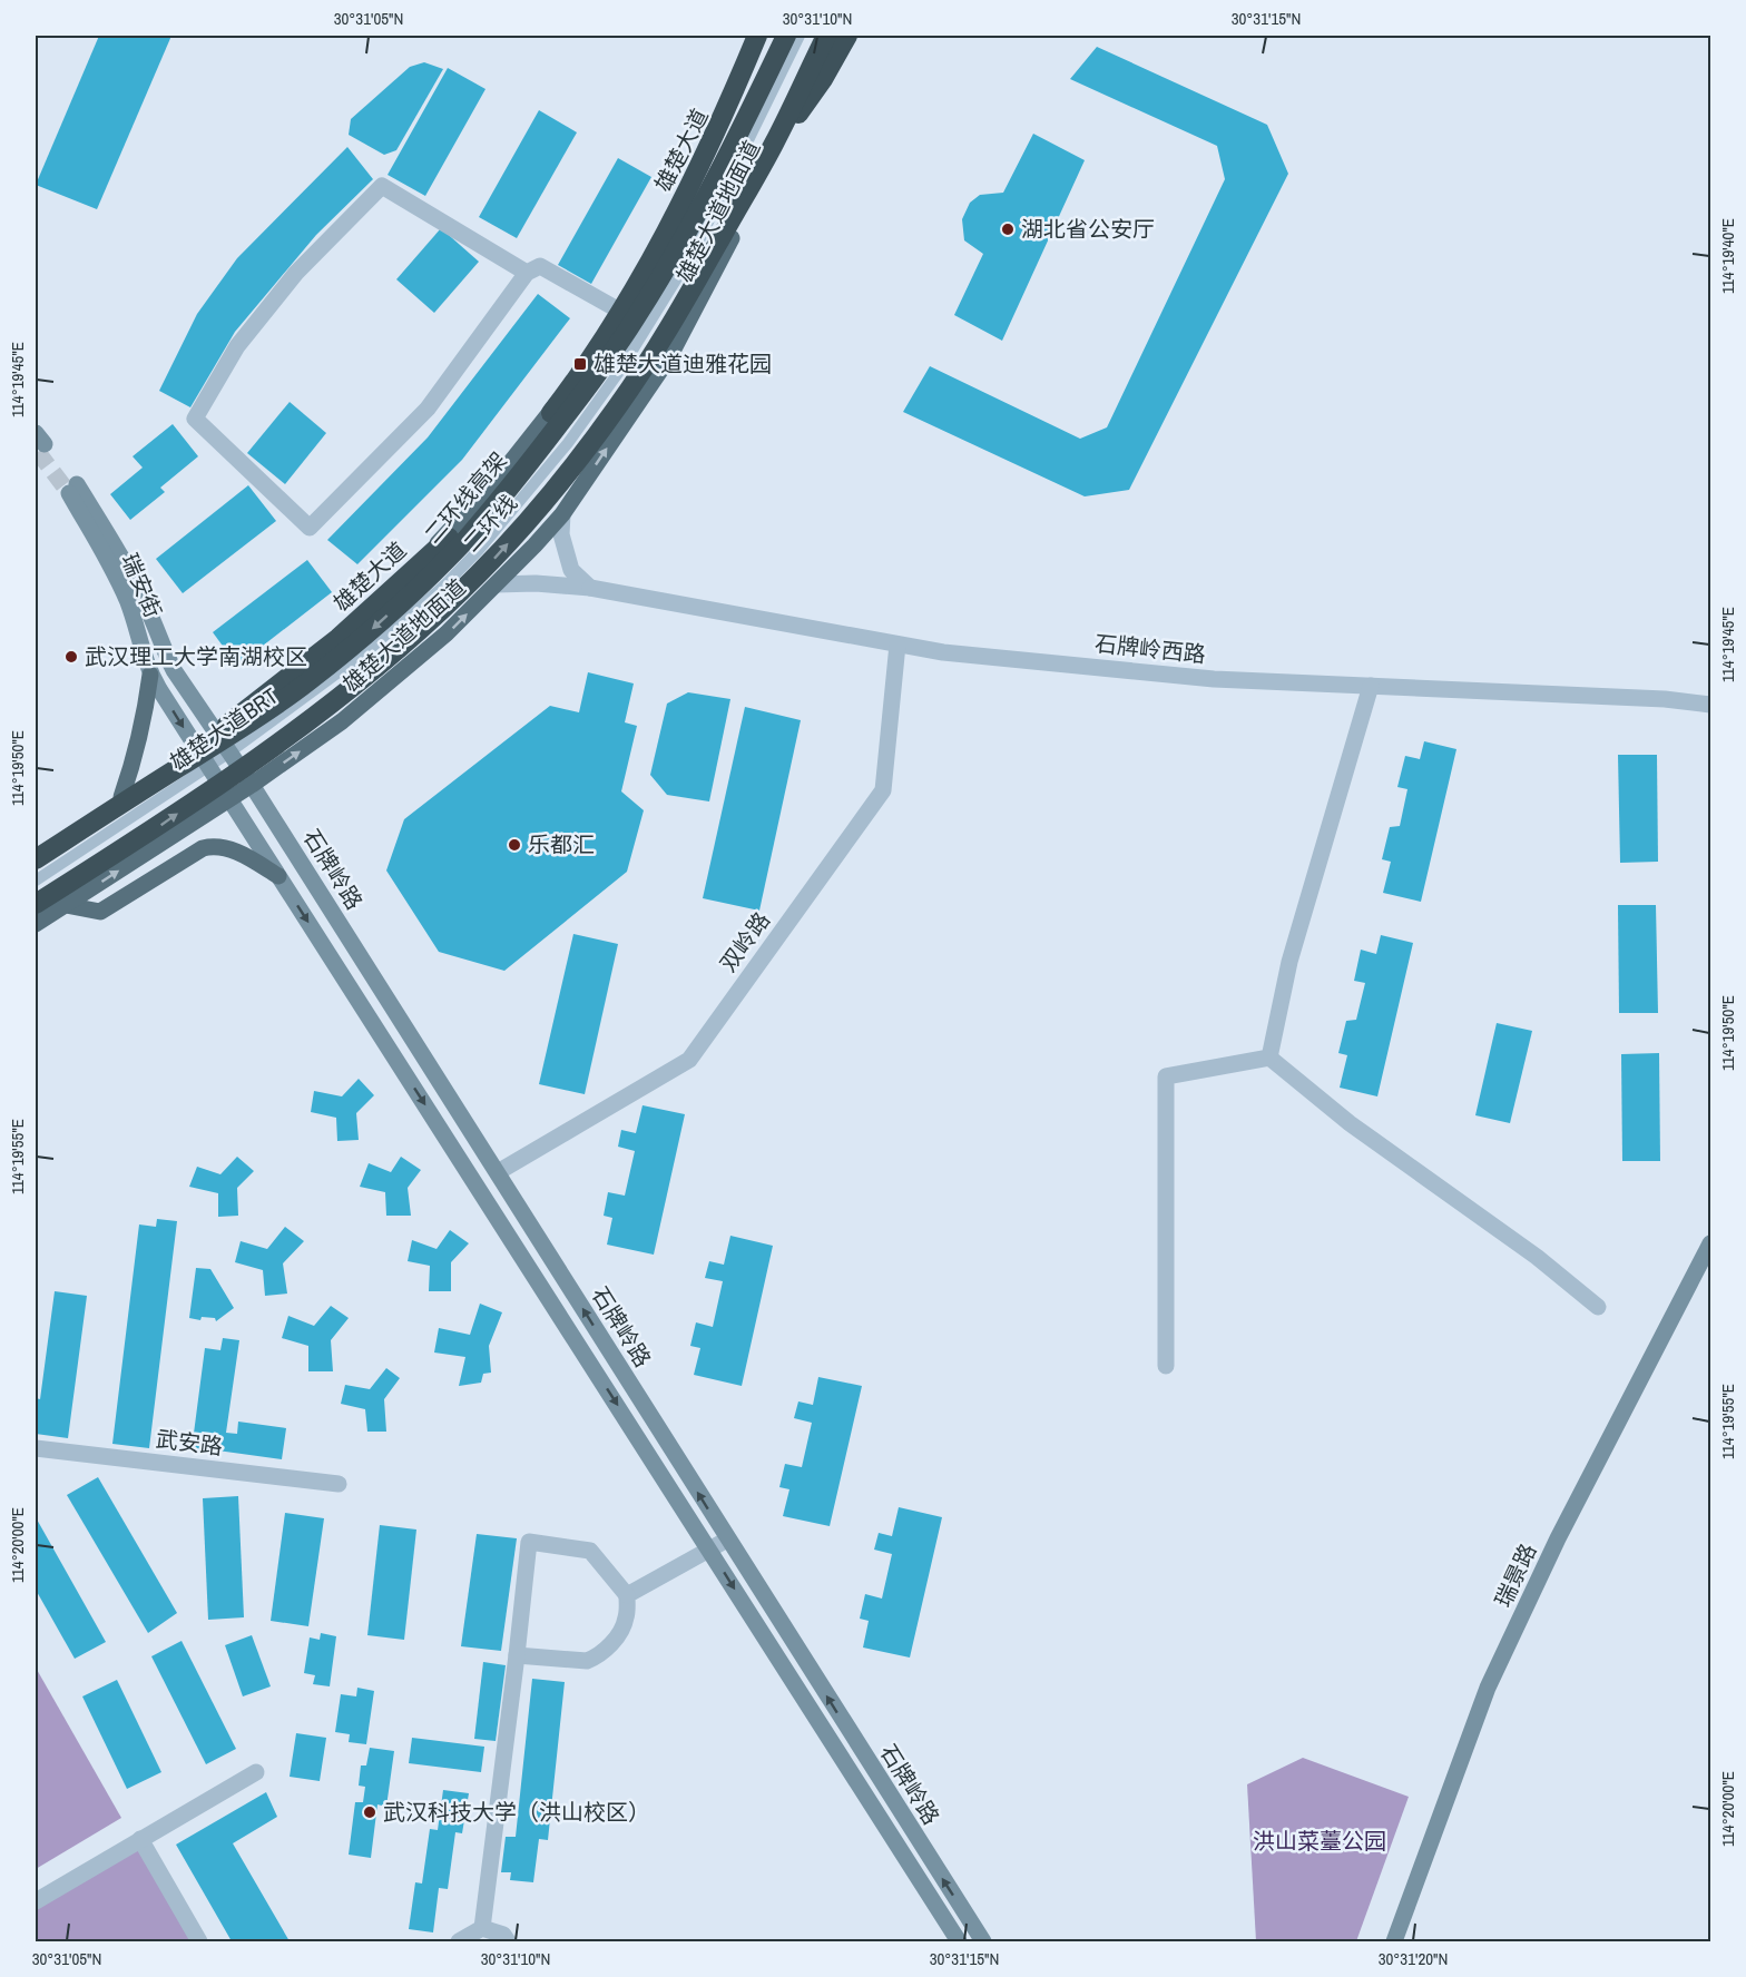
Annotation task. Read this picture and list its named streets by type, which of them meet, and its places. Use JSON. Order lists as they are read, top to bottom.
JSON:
{
  "streets": {
    "highway": ["二环线高架", "二环线"],
    "main road": [
      "雄楚大道",
      "雄楚大道地面道",
      "瑞安街",
      "石牌岭路",
      "瑞景路"
    ],
    "street": ["石牌岭西路", "双岭路", "武安路"],
    "lane": ["雄楚大道BRT"]
  },
  "crossings": [
    ["雄楚大道", "二环线高架"],
    ["雄楚大道", "瑞安街"],
    ["雄楚大道", "石牌岭路"],
    ["雄楚大道地面道", "瑞安街"],
    ["雄楚大道地面道", "石牌岭西路"],
    ["雄楚大道地面道", "石牌岭路"],
    ["瑞安街", "雄楚大道BRT"],
    ["瑞安街", "石牌岭路"],
    ["石牌岭西路", "双岭路"],
    ["雄楚大道BRT", "石牌岭路"],
    ["石牌岭路", "双岭路"]
  ],
  "one_way": ["雄楚大道地面道"],
  "parks": ["洪山菜薹公园"],
  "places": {
    "other": [
      "湖北省公安厅",
      "武汉理工大学南湖校区",
      "乐都汇",
      "武汉科技大学（洪山校区）"
    ],
    "transit": ["雄楚大道迪雅花园"]
  },
  "coordinates": [
    "30°31'05\"N",
    "30°31'10\"N",
    "30°31'15\"N",
    "114°19'40\"E",
    "114°19'45\"E",
    "114°19'50\"E",
    "114°19'55\"E",
    "114°20'00\"E",
    "30°31'20\"N"
  ]
}
